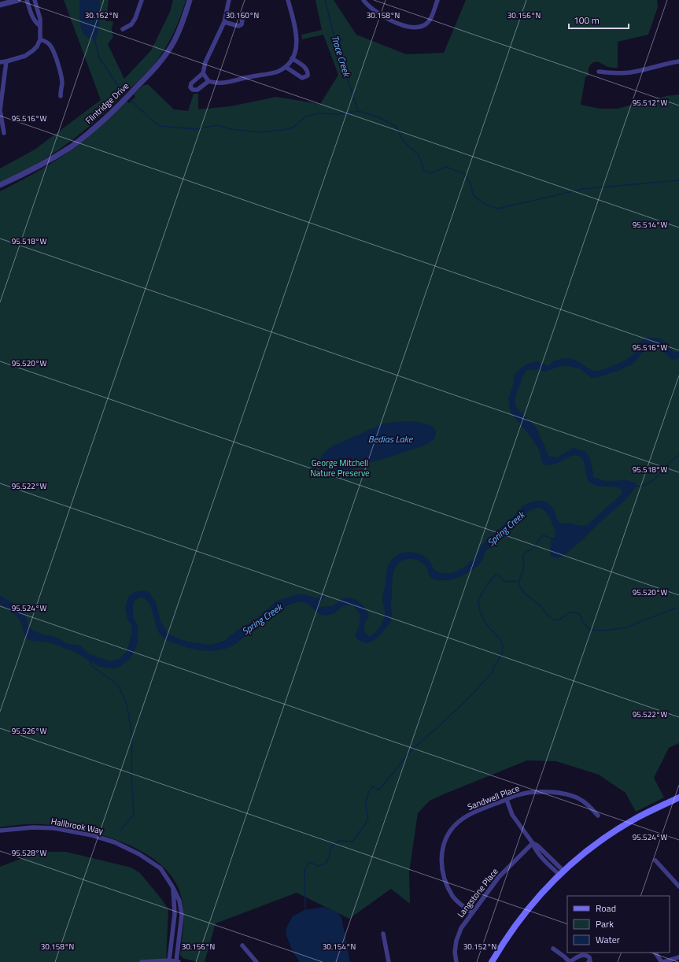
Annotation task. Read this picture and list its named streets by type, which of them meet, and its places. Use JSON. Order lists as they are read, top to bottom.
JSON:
{
  "streets": {
    "street": [
      "Flintridge Drive",
      "Sandwell Place",
      "Hallbrook Way",
      "Langstone Place"
    ]
  },
  "crossings": [
    ["Sandwell Place", "Langstone Place"]
  ],
  "water": ["Trace Creek", "Bedias Lake", "Spring Creek"],
  "parks": ["George Mitchell Nature Preserve"],
  "legend": ["Road", "Park", "Water"],
  "scale_bar": "100 m",
  "coordinates": [
    "30.162°N",
    "30.160°N",
    "30.158°N",
    "30.156°N",
    "95.512°W",
    "95.516°W",
    "95.514°W",
    "95.518°W",
    "95.520°W",
    "95.522°W",
    "95.524°W",
    "95.526°W",
    "95.528°W",
    "30.154°N",
    "30.152°N"
  ]
}
